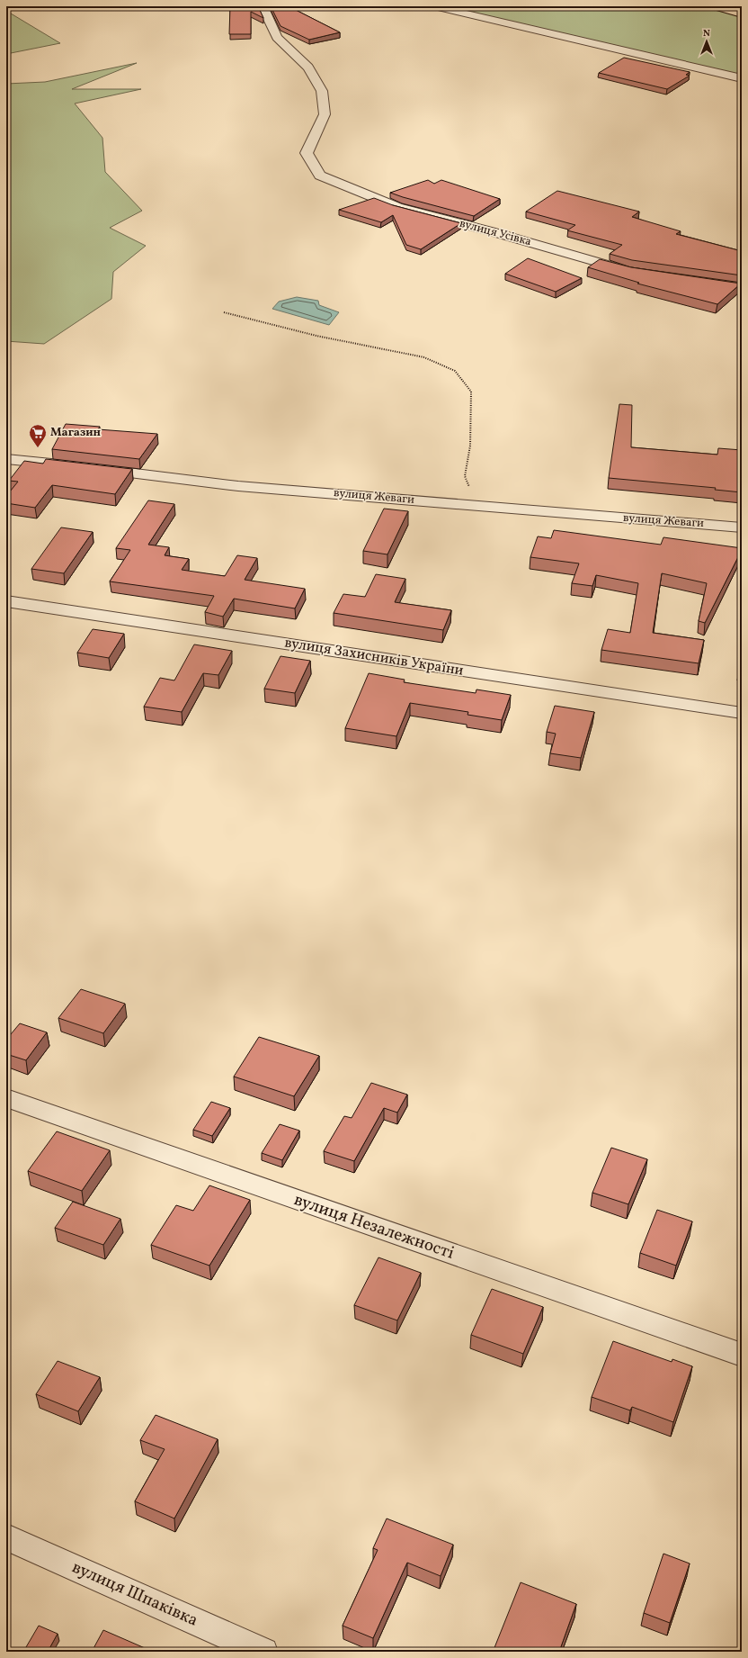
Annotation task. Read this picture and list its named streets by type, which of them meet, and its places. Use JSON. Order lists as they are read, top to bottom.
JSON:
{
  "streets": {
    "street": [
      "вулиця Усівка",
      "вулиця Жеваги",
      "вулиця Захисників України",
      "вулиця Незалежності",
      "вулиця Шпаківка"
    ]
  },
  "places": {
    "supermarket": ["Магазин"]
  },
  "north": "top"
}
